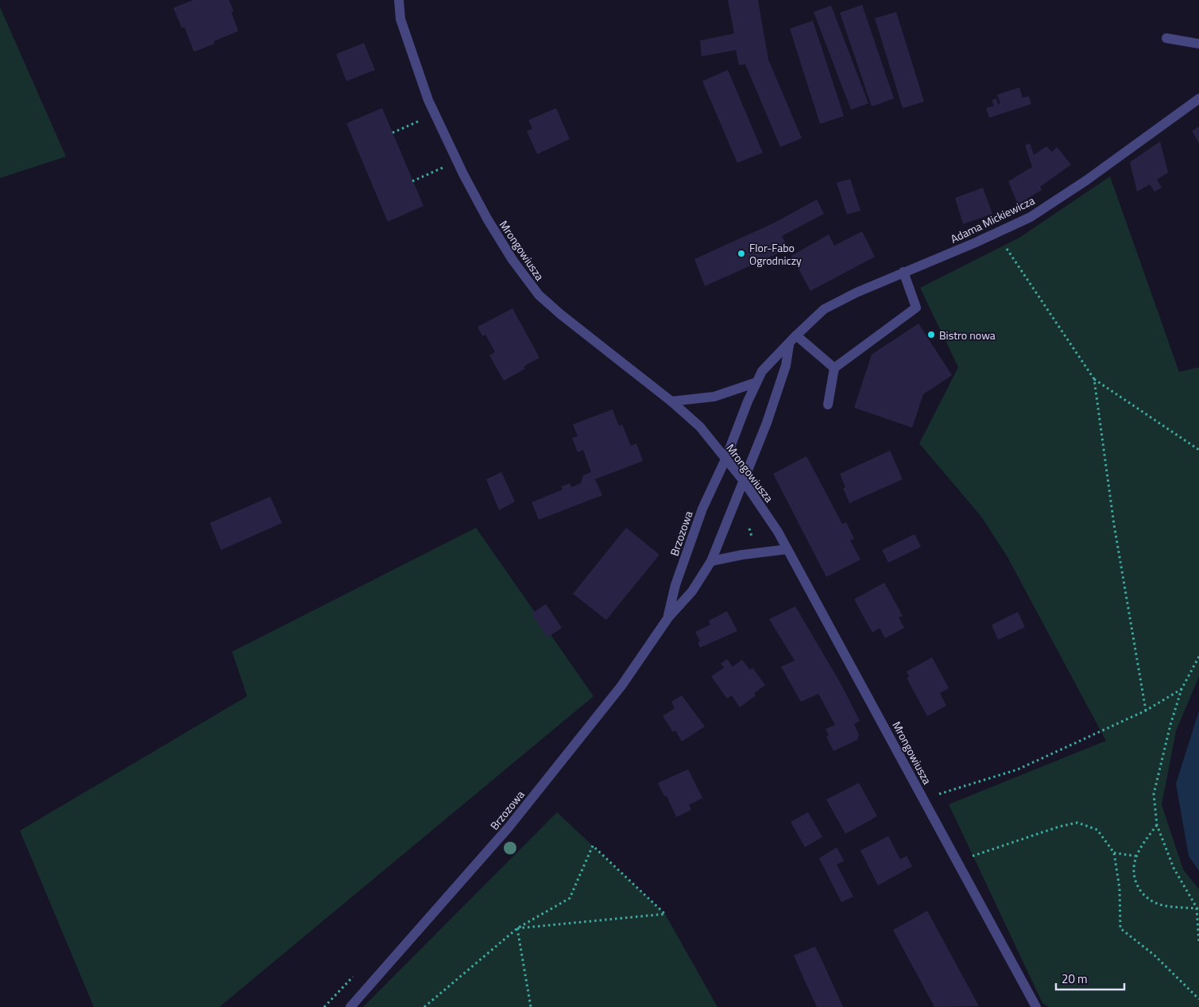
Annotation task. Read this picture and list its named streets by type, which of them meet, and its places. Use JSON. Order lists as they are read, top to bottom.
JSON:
{
  "streets": {
    "street": ["Adama Mickiewicza", "Mrongowiusza", "Brzozowa"]
  },
  "crossings": [
    ["Adama Mickiewicza", "Mrongowiusza"],
    ["Adama Mickiewicza", "Brzozowa"],
    ["Mrongowiusza", "Brzozowa"]
  ],
  "places": ["Flor-Fabo Ogrodniczy", "Bistro nowa"],
  "scale_bar": "20 m"
}
